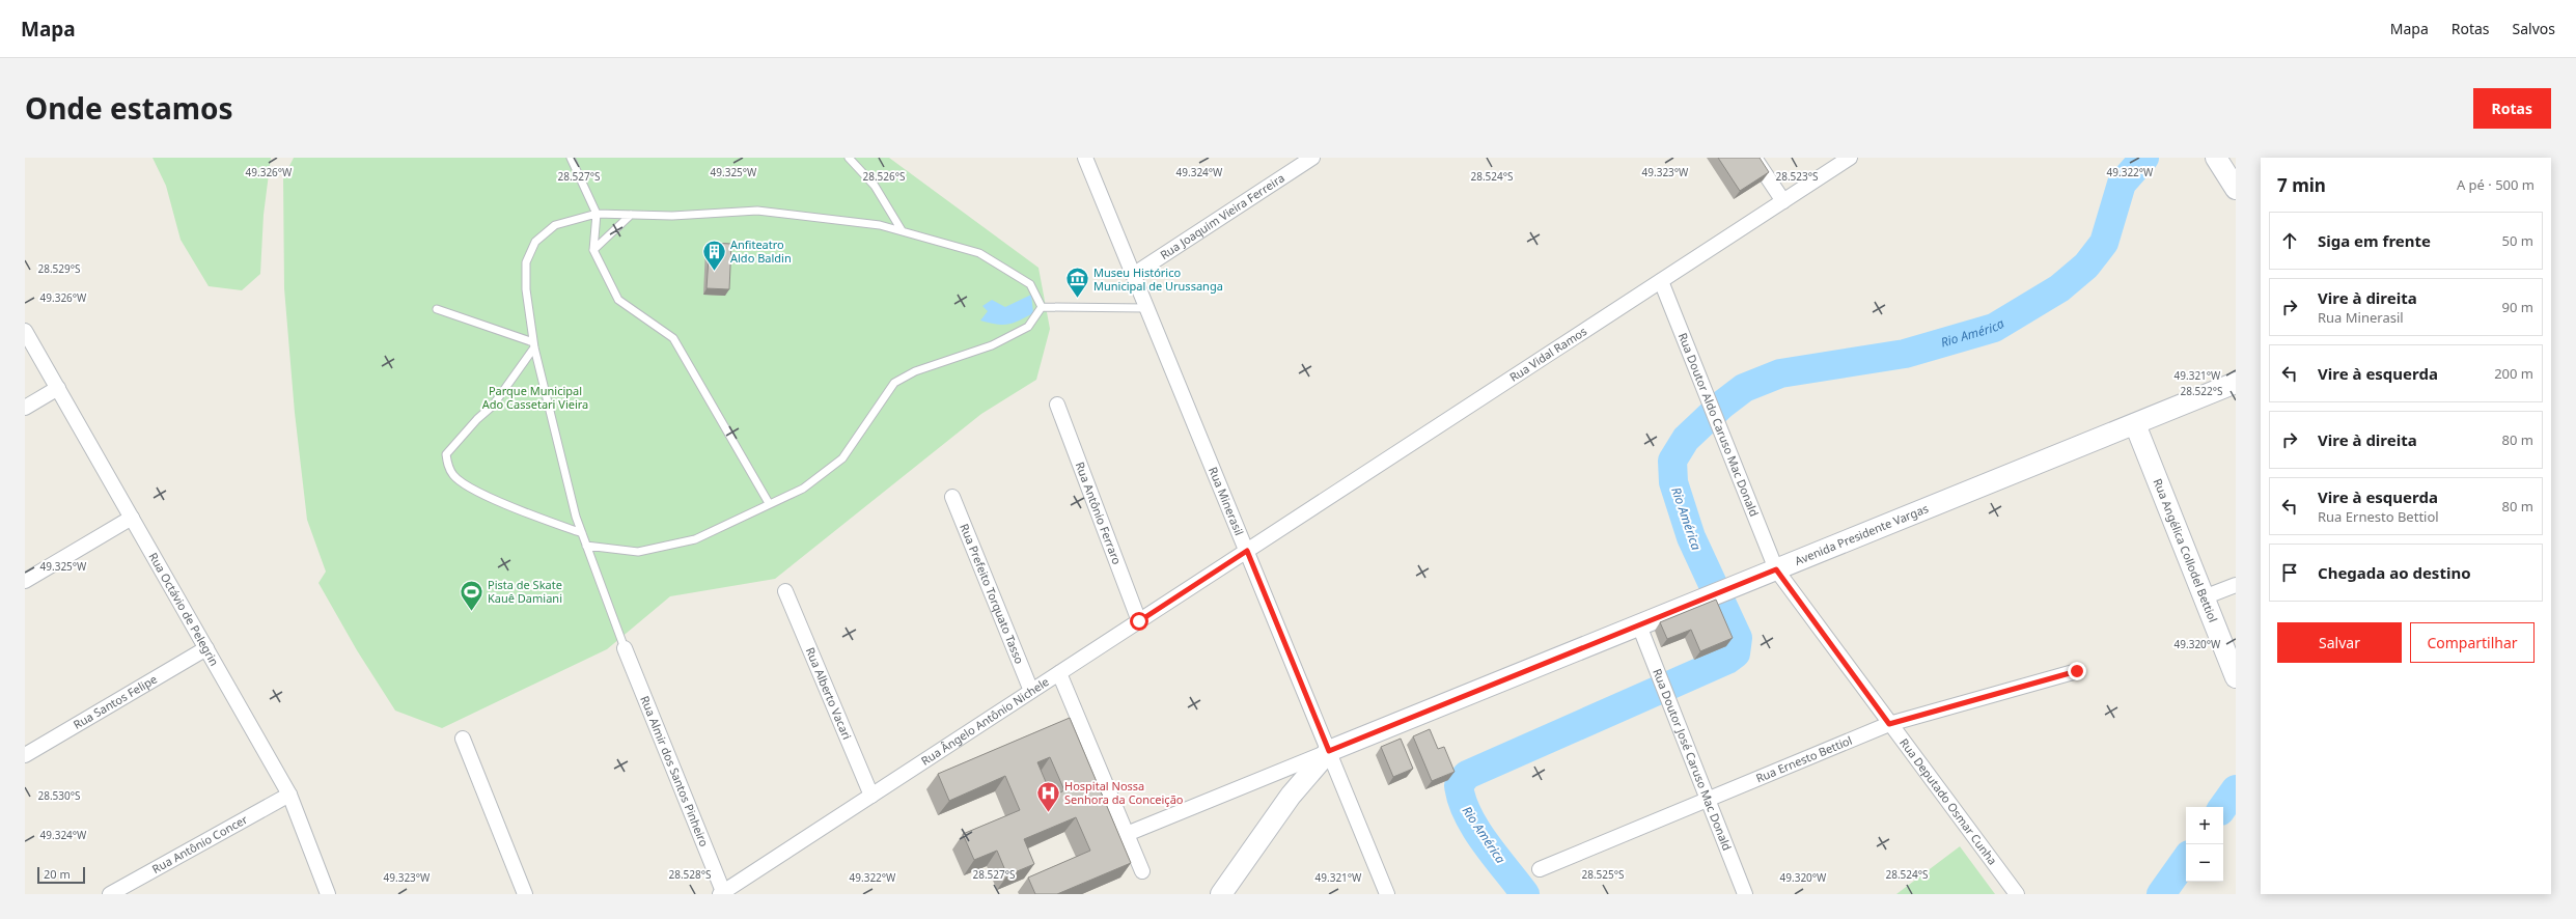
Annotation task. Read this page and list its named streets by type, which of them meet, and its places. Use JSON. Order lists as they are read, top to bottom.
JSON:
{
  "streets": {
    "street": [
      "Rua Joaquim Vieira Ferreira",
      "Rua Vidal Ramos",
      "Rua Doutor Aldo Caruso Mac Donald",
      "Rua Minerasil",
      "Rua Antônio Ferraro",
      "Avenida Presidente Vargas",
      "Rua Angélica Collodel Bettiol",
      "Rua Prefeito Torquato Tasso",
      "Rua Octávio de Pelegrin",
      "Rua Alberto Vacari",
      "Rua Santos Felipe",
      "Rua Ângelo Antônio Nichele",
      "Rua Doutor José Caruso Mac Donald",
      "Rua Ernesto Bettiol",
      "Rua Almir dos Santos Pinheiro",
      "Rua Deputado Osmar Cunha",
      "Rua Antônio Concer"
    ]
  },
  "crossings": [
    ["Rua Joaquim Vieira Ferreira", "Rua Minerasil"],
    ["Rua Vidal Ramos", "Rua Doutor Aldo Caruso Mac Donald"],
    ["Rua Vidal Ramos", "Rua Minerasil"],
    ["Rua Vidal Ramos", "Rua Ângelo Antônio Nichele"],
    ["Rua Doutor Aldo Caruso Mac Donald", "Avenida Presidente Vargas"],
    ["Rua Doutor Aldo Caruso Mac Donald", "Rua Deputado Osmar Cunha"],
    ["Rua Minerasil", "Avenida Presidente Vargas"],
    ["Rua Minerasil", "Rua Ângelo Antônio Nichele"],
    ["Rua Antônio Ferraro", "Rua Ângelo Antônio Nichele"],
    ["Avenida Presidente Vargas", "Rua Angélica Collodel Bettiol"],
    ["Avenida Presidente Vargas", "Rua Doutor José Caruso Mac Donald"],
    ["Avenida Presidente Vargas", "Rua Deputado Osmar Cunha"],
    ["Rua Prefeito Torquato Tasso", "Rua Ângelo Antônio Nichele"],
    ["Rua Octávio de Pelegrin", "Rua Santos Felipe"],
    ["Rua Octávio de Pelegrin", "Rua Antônio Concer"],
    ["Rua Alberto Vacari", "Rua Ângelo Antônio Nichele"],
    ["Rua Ângelo Antônio Nichele", "Rua Almir dos Santos Pinheiro"],
    ["Rua Doutor José Caruso Mac Donald", "Rua Ernesto Bettiol"],
    ["Rua Ernesto Bettiol", "Rua Deputado Osmar Cunha"]
  ],
  "water": ["Rio América"],
  "parks": ["Parque Municipal Ado Cassetari Vieira"],
  "places": {
    "building": ["Anfiteatro Aldo Baldin"],
    "museum": ["Museu Histórico Municipal de Urussanga"],
    "sports": ["Pista de Skate Kauê Damiani"],
    "hospital": ["Hospital Nossa Senhora da Conceição"]
  },
  "scale_bar": "20 m",
  "page": {
    "header": "Mapa",
    "nav": ["Mapa", "Rotas", "Salvos"],
    "title": "Onde estamos",
    "buttons": [
      "Rotas",
      ["Salvar", "Compartilhar"]
    ],
    "heading": ["7 min", "A pé · 500 m"],
    "list": [
      ["Siga em frente", "50 m"],
      ["Vire à direita", "Rua Minerasil", "90 m"],
      ["Vire à esquerda", "200 m"],
      ["Vire à direita", "80 m"],
      ["Vire à esquerda", "Rua Ernesto Bettiol", "80 m"],
      "Chegada ao destino"
    ],
    "map_buttons": ["+", "−"],
    "scale": "20 m"
  },
  "coordinates": [
    "49.326°W",
    "49.325°W",
    "49.323°W",
    "49.322°W",
    "49.324°W",
    "28.524°S",
    "28.523°S",
    "28.527°S",
    "28.526°S",
    "28.529°S",
    "49.321°W",
    "28.522°S",
    "49.320°W",
    "28.530°S",
    "28.528°S",
    "28.525°S"
  ]
}
